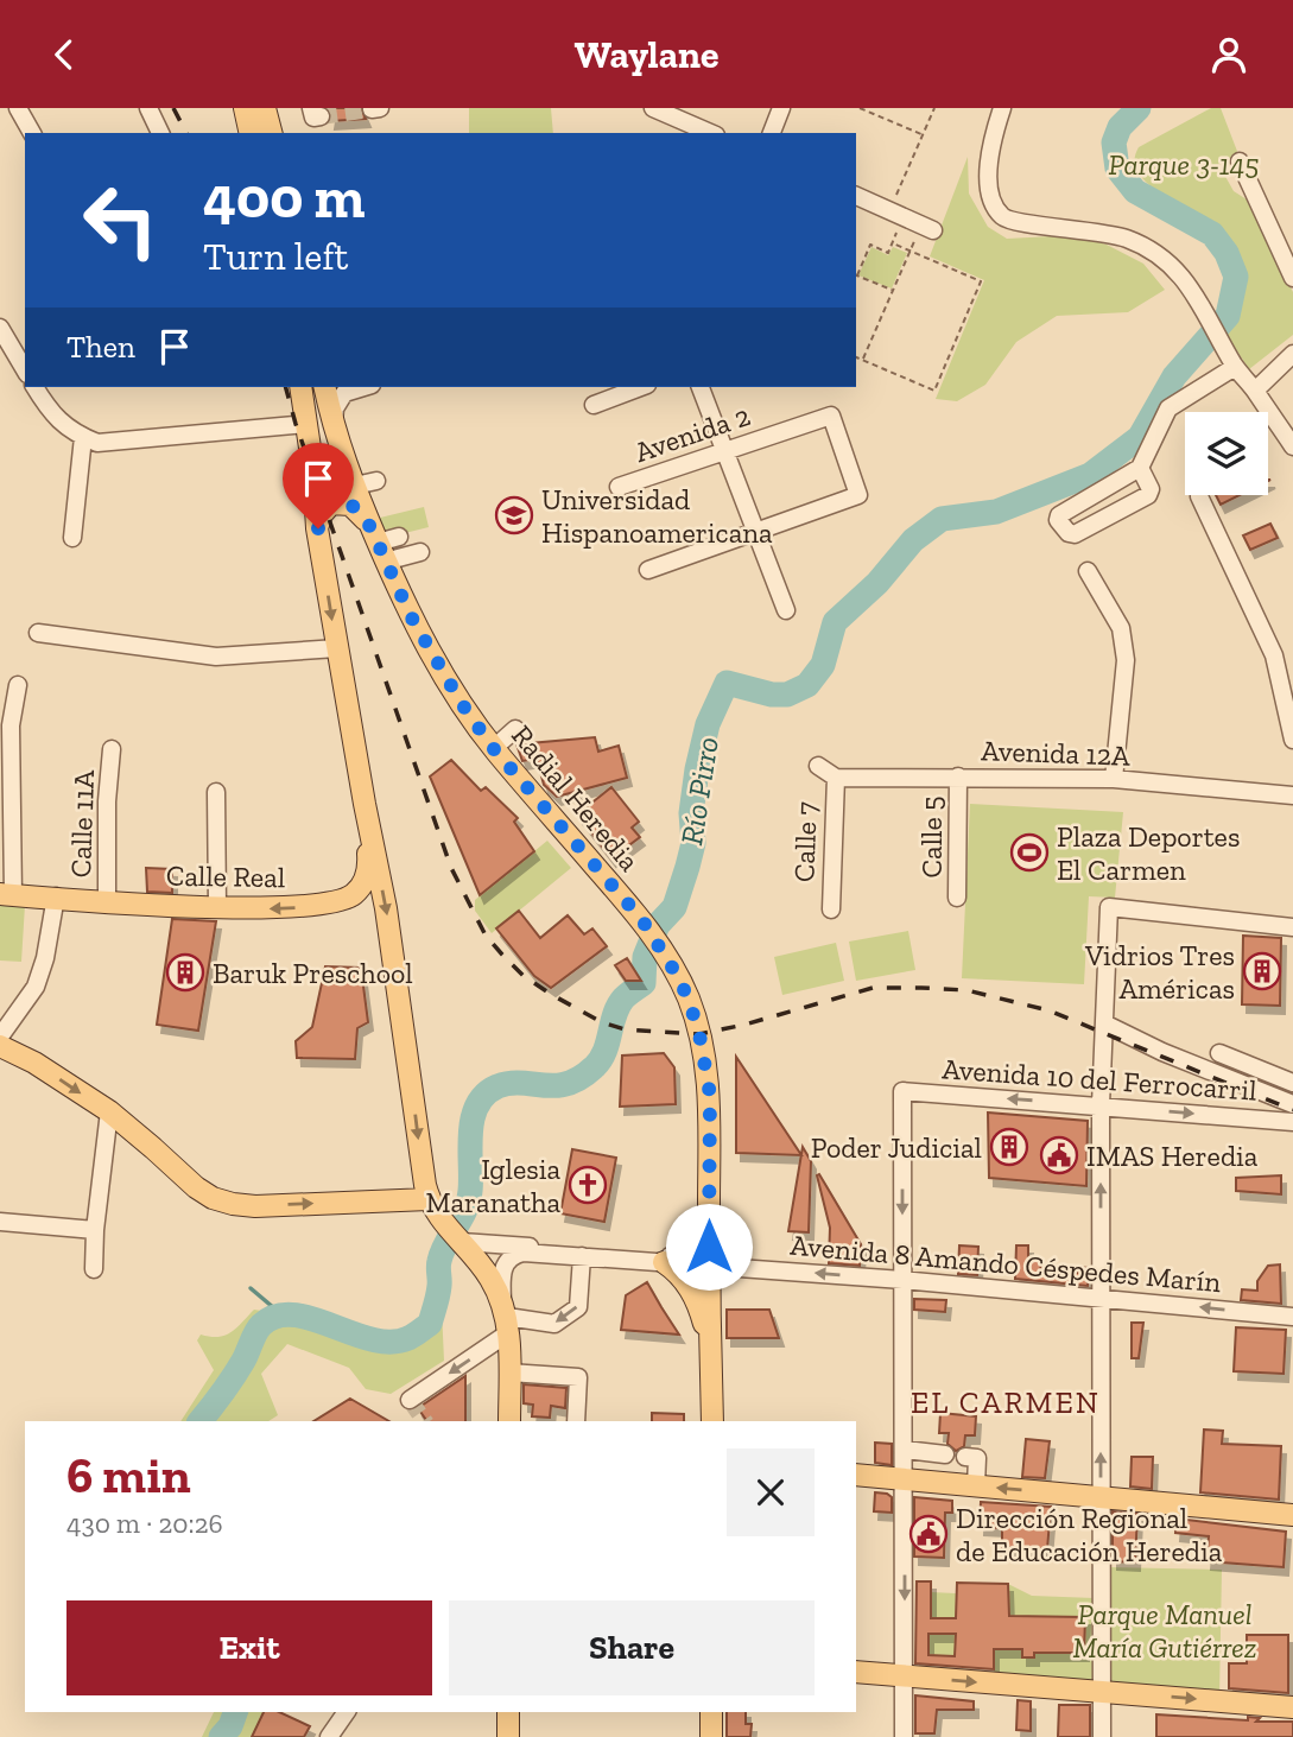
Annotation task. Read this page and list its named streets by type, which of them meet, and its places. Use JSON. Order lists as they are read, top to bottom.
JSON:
{
  "streets": {
    "main road": ["Radial Heredia", "Calle Real"],
    "street": [
      "Avenida 2",
      "Avenida 12A",
      "Calle 11A",
      "Calle 5",
      "Calle 7",
      "Avenida 10 del Ferrocarril",
      "Avenida 8 Amando Céspedes Marín"
    ]
  },
  "crossings": [
    ["Avenida 12A", "Calle 5"],
    ["Avenida 12A", "Calle 7"],
    ["Radial Heredia", "Avenida 8 Amando Céspedes Marín"],
    ["Calle 11A", "Calle Real"],
    ["Avenida 10 del Ferrocarril", "Avenida 8 Amando Céspedes Marín"]
  ],
  "one_way": ["Avenida 8 Amando Céspedes Marín"],
  "districts": ["EL CARMEN"],
  "water": ["Río Pirro"],
  "parks": ["Parque 3-145", "Parque Manuel María Gutiérrez"],
  "places": {
    "school or university": ["Universidad Hispanoamericana"],
    "sports": ["Plaza Deportes El Carmen"],
    "building": ["Vidrios Tres Américas", "Baruk Preschool", "Poder Judicial"],
    "public building": ["IMAS Heredia", "Dirección Regional de Educación Heredia"],
    "church": ["Iglesia Maranatha"]
  },
  "page": {
    "header": "Waylane",
    "turn": ["400 m", "Turn left"],
    "then": "Then",
    "heading": ["6 min", "430 m · 20:26"],
    "buttons": ["Exit", "Share"]
  }
}
